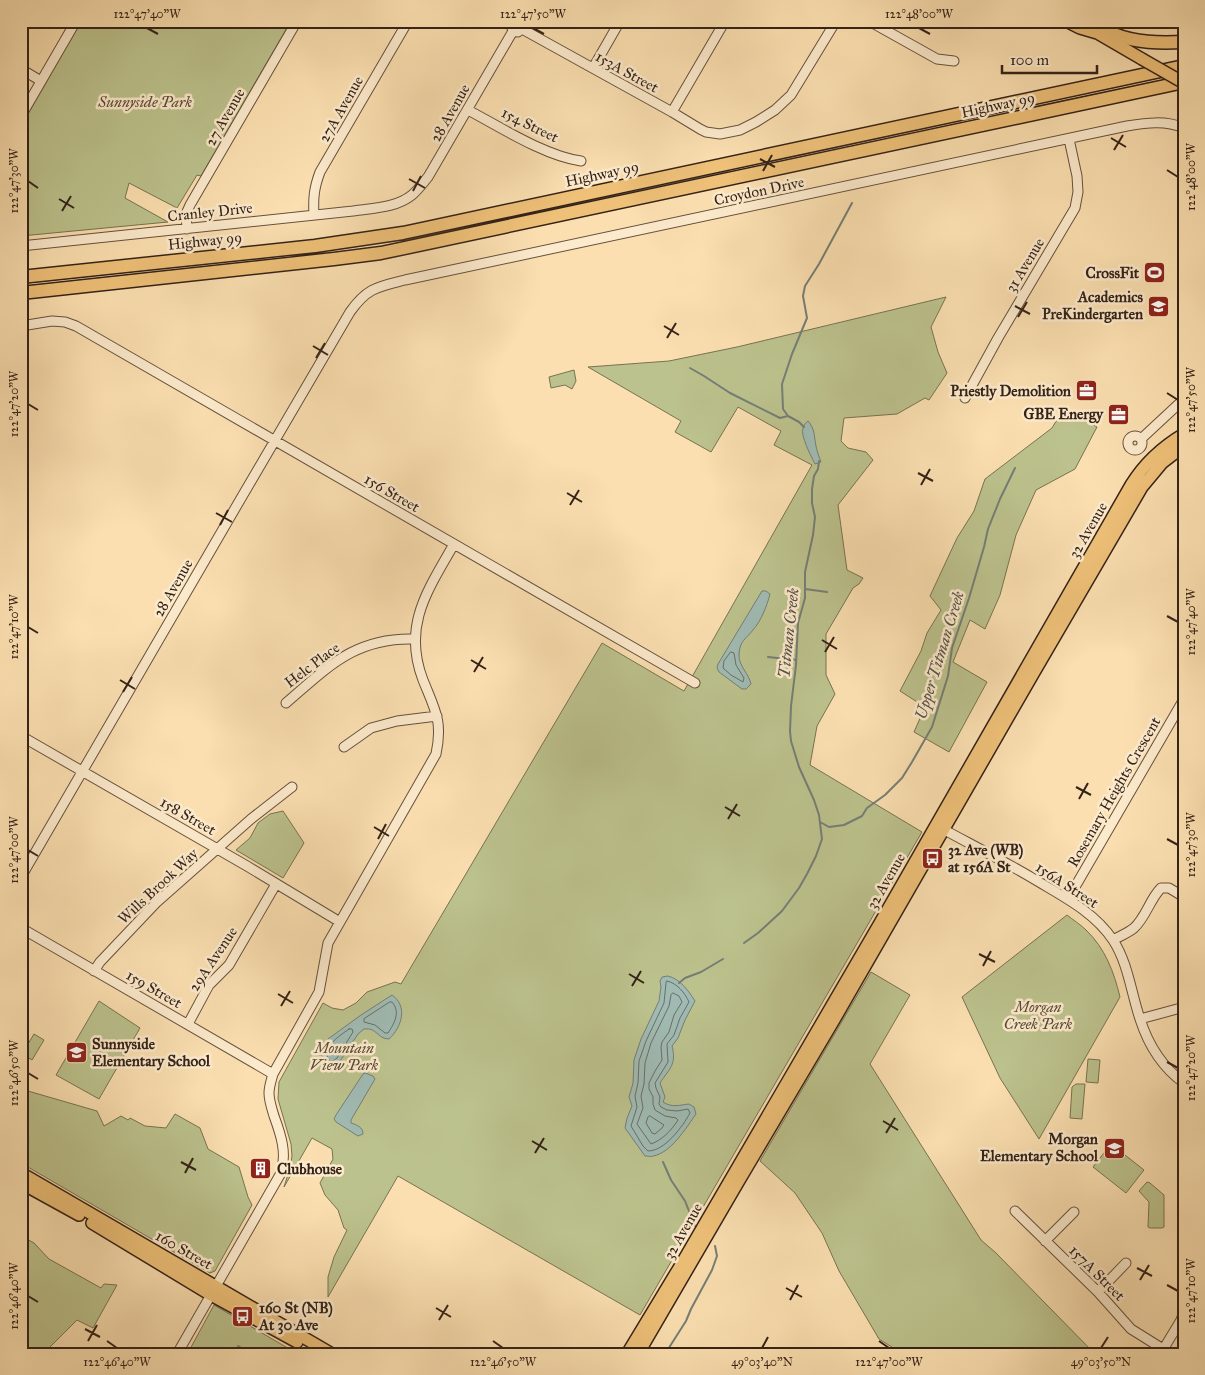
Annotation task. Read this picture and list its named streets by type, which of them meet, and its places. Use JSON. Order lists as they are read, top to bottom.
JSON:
{
  "streets": {
    "highway": ["Highway 99"],
    "main road": ["32 Avenue", "160 Street"],
    "street": [
      "153A Street",
      "27A Avenue",
      "28 Avenue",
      "27 Avenue",
      "154 Street",
      "Croydon Drive",
      "Cranley Drive",
      "31 Avenue",
      "156 Street",
      "Helc Place",
      "Rosemary Heights Crescent",
      "158 Street",
      "156A Street",
      "Wills Brook Way",
      "29A Avenue",
      "159 Street",
      "157A Street"
    ]
  },
  "crossings": [
    ["153A Street", "28 Avenue"],
    ["27A Avenue", "Cranley Drive"],
    ["28 Avenue", "154 Street"],
    ["28 Avenue", "Croydon Drive"],
    ["28 Avenue", "Cranley Drive"],
    ["28 Avenue", "156 Street"],
    ["28 Avenue", "158 Street"],
    ["27 Avenue", "Cranley Drive"],
    ["Croydon Drive", "31 Avenue"],
    ["32 Avenue", "156A Street"],
    ["Rosemary Heights Crescent", "156A Street"],
    ["158 Street", "Wills Brook Way"],
    ["158 Street", "29A Avenue"],
    ["Wills Brook Way", "159 Street"],
    ["29A Avenue", "159 Street"]
  ],
  "water": ["Titman Creek", "Upper Titman Creek"],
  "parks": ["Sunnyside Park", "Morgan Creek Park", "Mountain View Park"],
  "places": {
    "sports": ["CrossFit"],
    "school or university": ["Academics PreKindergarten", "Sunnyside Elementary School", "Morgan Elementary School"],
    "office": ["Priestly Demolition", "GBE Energy"],
    "bus stop": ["32 Ave (WB) at 156A St", "160 St (NB) At 30 Ave"],
    "building": ["Clubhouse"]
  },
  "scale_bar": "100 m",
  "coordinates": [
    "122°47'40\"W",
    "122°47'50\"W",
    "122°48'00\"W",
    "122°47'30\"W",
    "122°47'20\"W",
    "122°47'10\"W",
    "122°47'00\"W",
    "122°46'50\"W",
    "122°46'40\"W",
    "49°03'40\"N",
    "49°03'50\"N"
  ]
}
